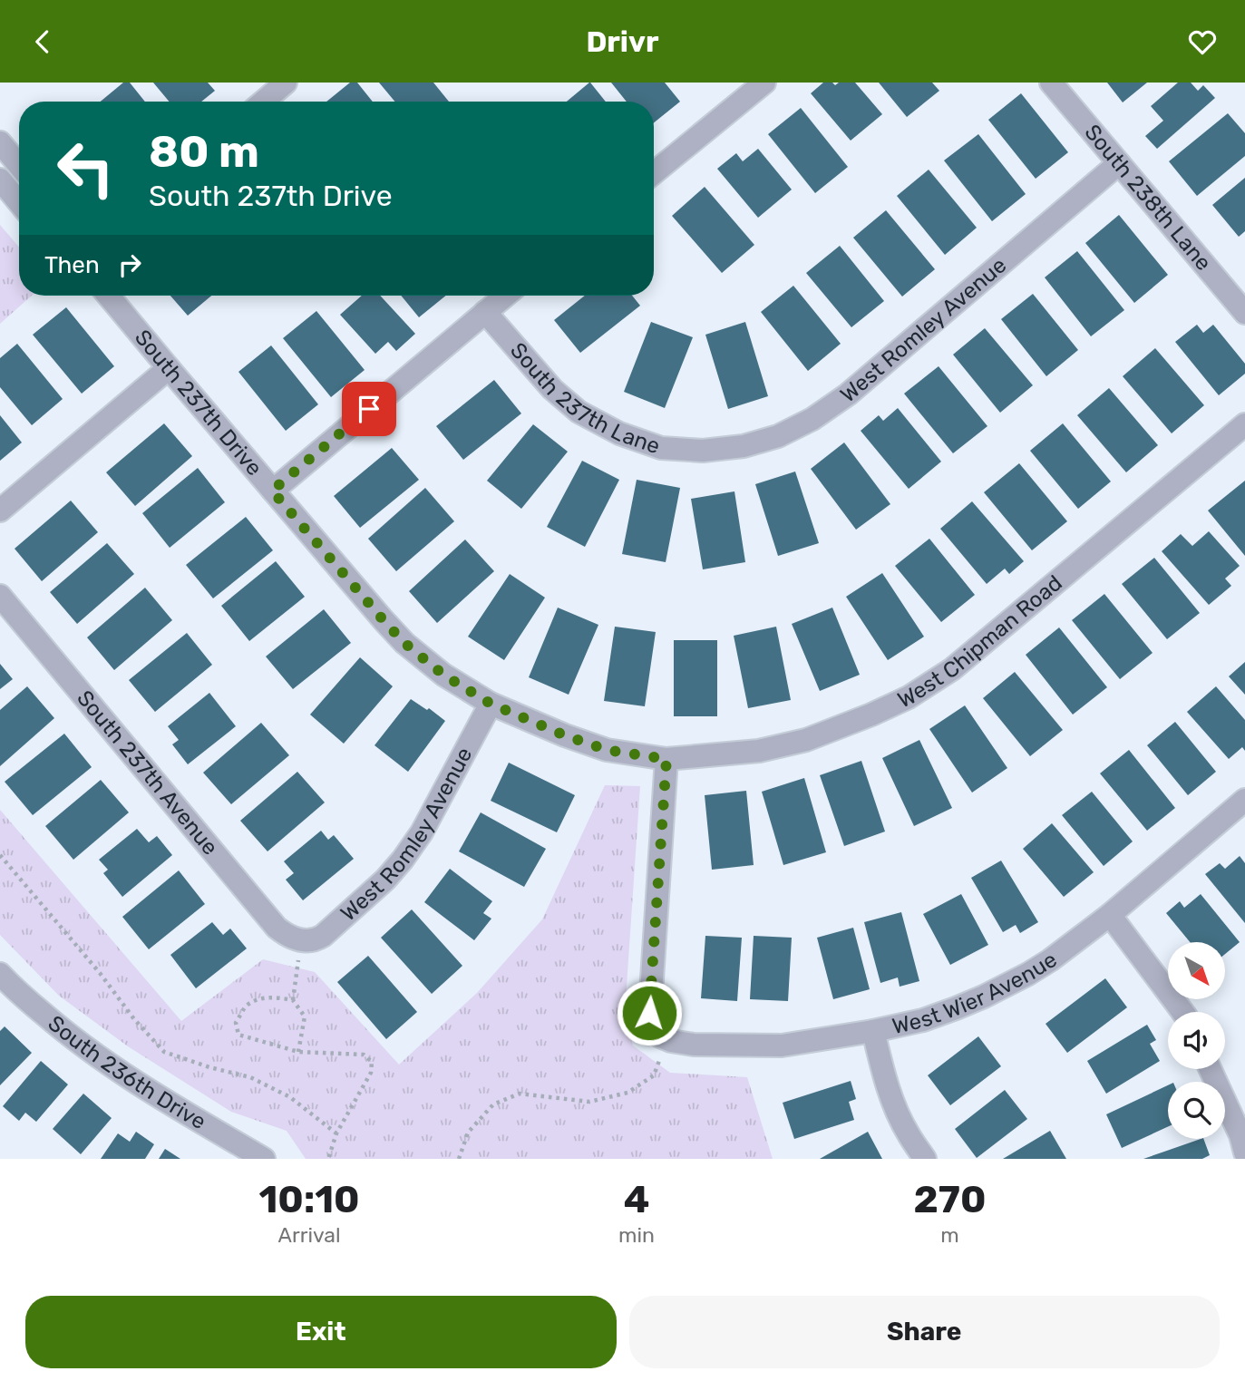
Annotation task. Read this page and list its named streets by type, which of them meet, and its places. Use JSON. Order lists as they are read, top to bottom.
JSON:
{
  "streets": {
    "street": [
      "South 238th Lane",
      "West Romley Avenue",
      "South 237th Lane",
      "South 237th Drive",
      "West Chipman Road",
      "South 237th Avenue",
      "West Wier Avenue",
      "South 236th Drive"
    ]
  },
  "crossings": [
    ["South 238th Lane", "West Romley Avenue"],
    ["West Romley Avenue", "South 237th Lane"],
    ["West Romley Avenue", "South 237th Drive"],
    ["West Romley Avenue", "South 237th Avenue"],
    ["South 237th Drive", "West Chipman Road"]
  ],
  "north": "bottom right",
  "page": {
    "header": "Drivr",
    "turn": ["80 m", "South 237th Drive"],
    "then": "Then",
    "eta": [
      "10:10",
      "Arrival",
      "4",
      "min",
      "270",
      "m"
    ],
    "buttons": ["Exit", "Share"]
  }
}
